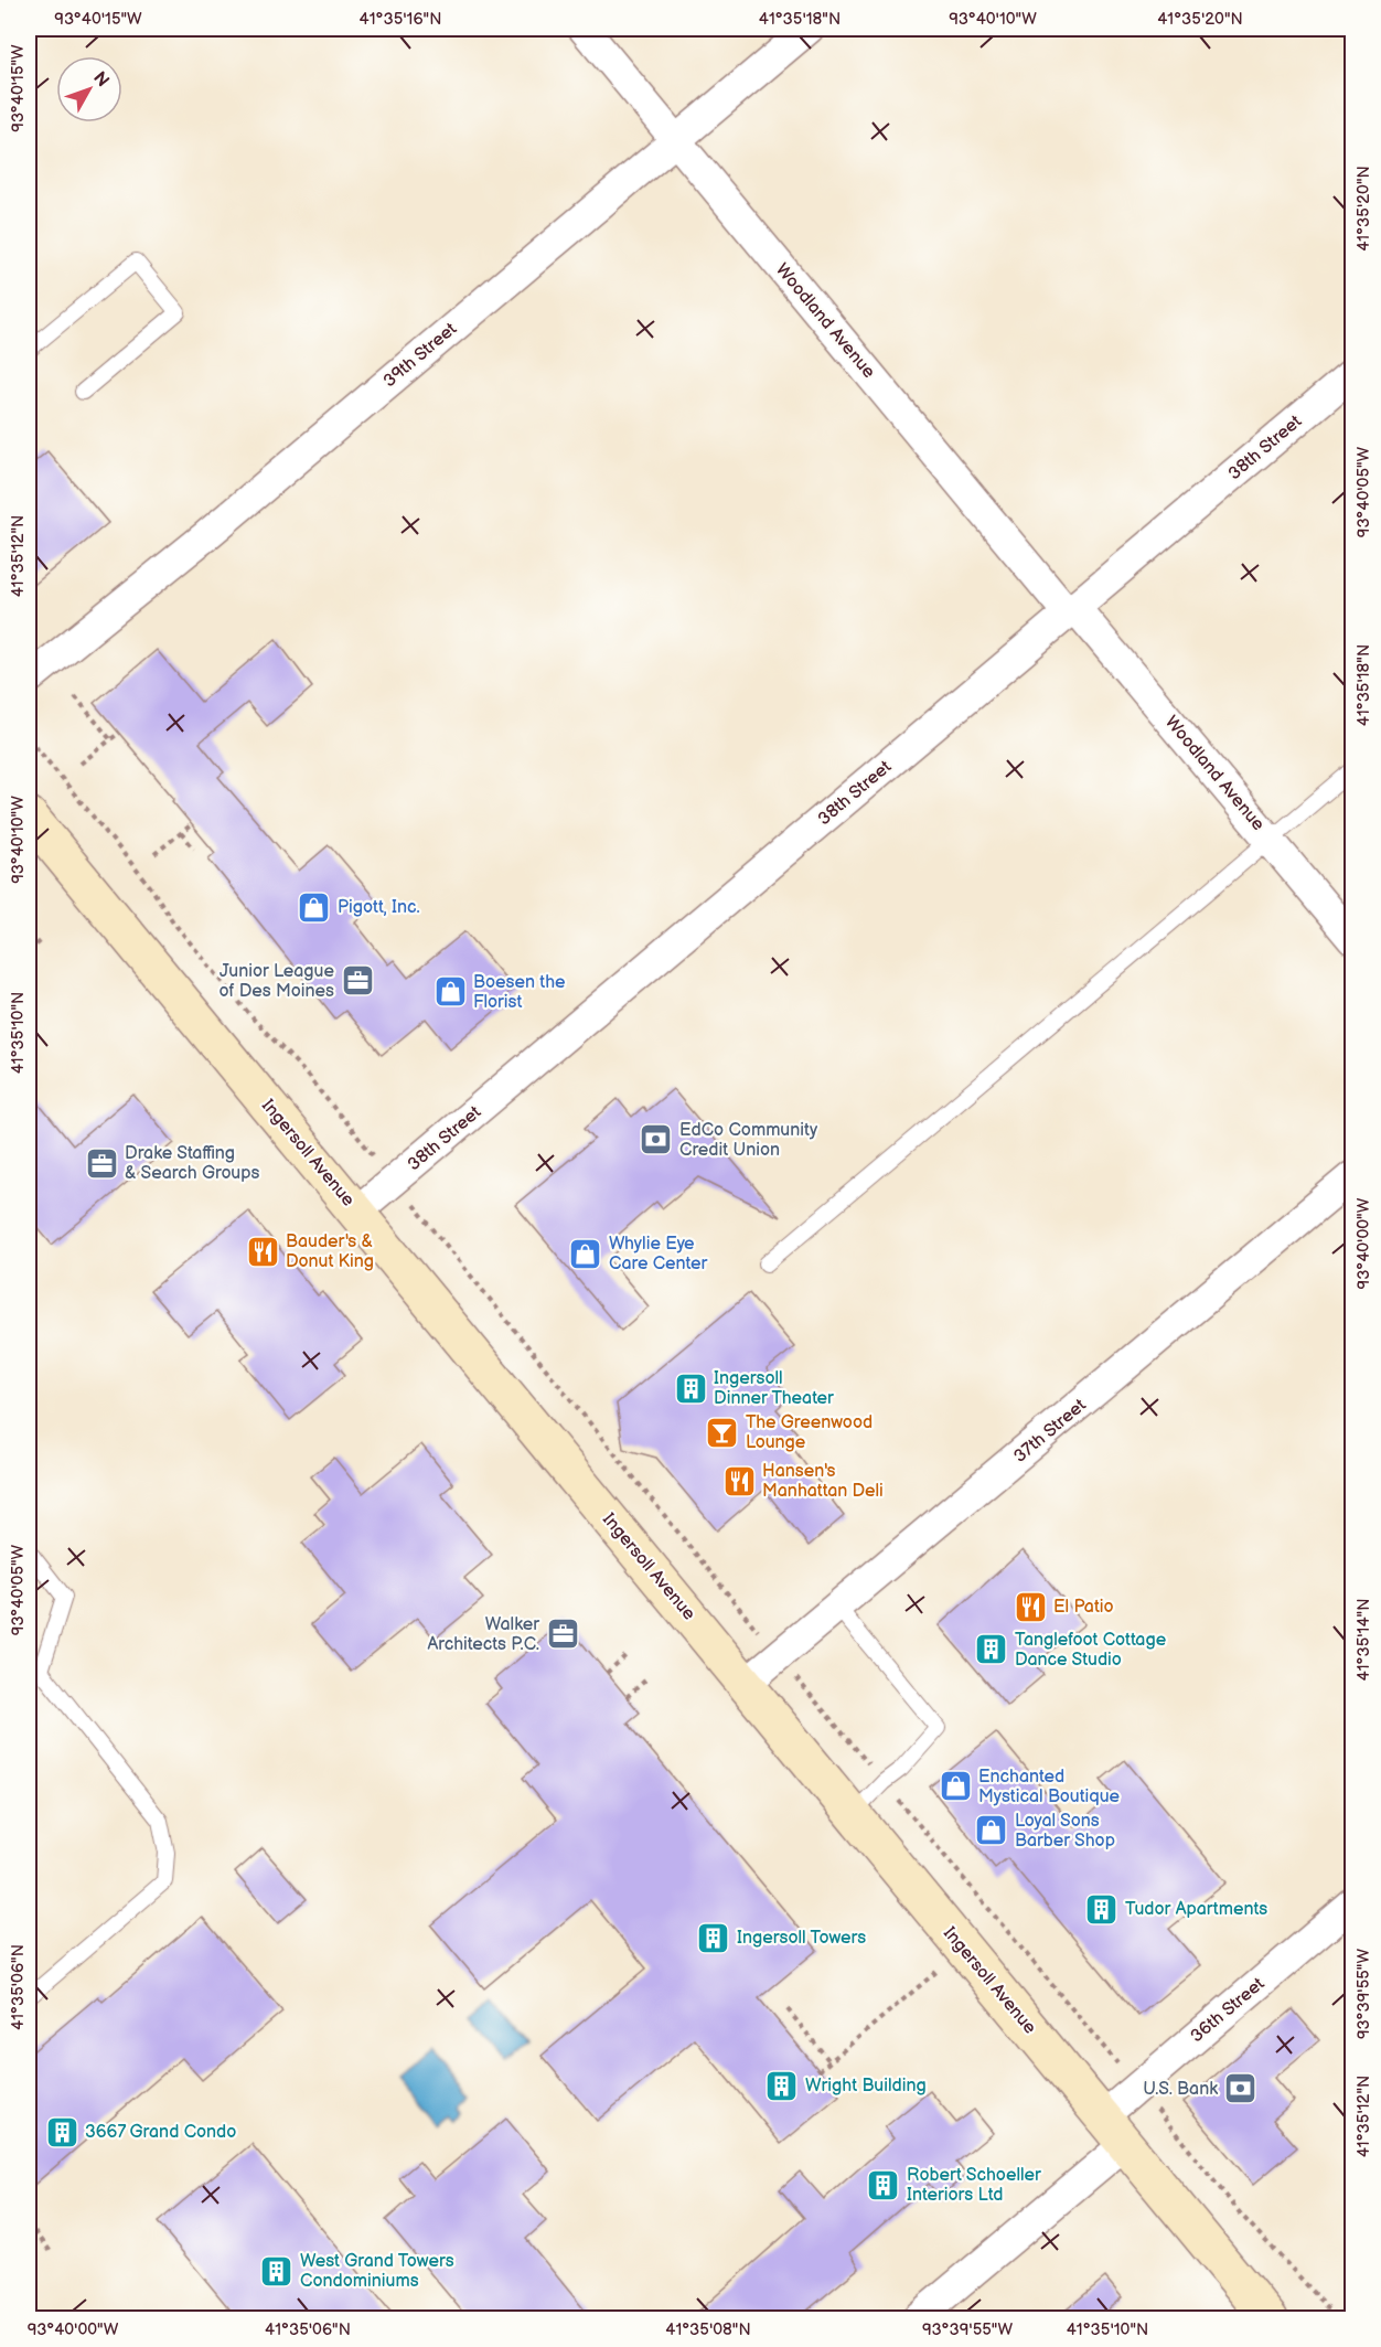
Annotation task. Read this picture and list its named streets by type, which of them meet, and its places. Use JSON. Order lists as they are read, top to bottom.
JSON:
{
  "streets": {
    "main road": ["Ingersoll Avenue"],
    "street": [
      "Woodland Avenue",
      "39th Street",
      "38th Street",
      "37th Street",
      "36th Street"
    ]
  },
  "crossings": [
    ["Woodland Avenue", "39th Street"],
    ["Woodland Avenue", "38th Street"],
    ["38th Street", "Ingersoll Avenue"],
    ["Ingersoll Avenue", "37th Street"],
    ["Ingersoll Avenue", "36th Street"]
  ],
  "places": {
    "shop": [
      "Pigott, Inc.",
      "Boesen the Florist",
      "Whylie Eye Care Center",
      "Enchanted Mystical Boutique",
      "Loyal Sons Barber Shop"
    ],
    "office": ["Junior League of Des Moines", "Drake Staffing & Search Groups", "Walker Architects P.C."],
    "bank": ["EdCo Community Credit Union", "U.S. Bank"],
    "restaurant": ["Bauder's & Donut King", "Hansen's Manhattan Deli", "El Patio"],
    "building": [
      "Ingersoll Dinner Theater",
      "Tanglefoot Cottage Dance Studio",
      "Tudor Apartments",
      "Ingersoll Towers",
      "Wright Building",
      "3667 Grand Condo",
      "Robert Schoeller Interiors Ltd",
      "West Grand Towers Condominiums"
    ],
    "bar": ["The Greenwood Lounge"]
  },
  "north": "top right",
  "coordinates": [
    "93°40'15\"W",
    "41°35'16\"N",
    "41°35'18\"N",
    "93°40'10\"W",
    "41°35'20\"N",
    "93°40'05\"W",
    "41°35'12\"N",
    "41°35'10\"N",
    "93°40'00\"W",
    "41°35'14\"N",
    "41°35'06\"N",
    "93°39'55\"W",
    "41°35'08\"N"
  ]
}
